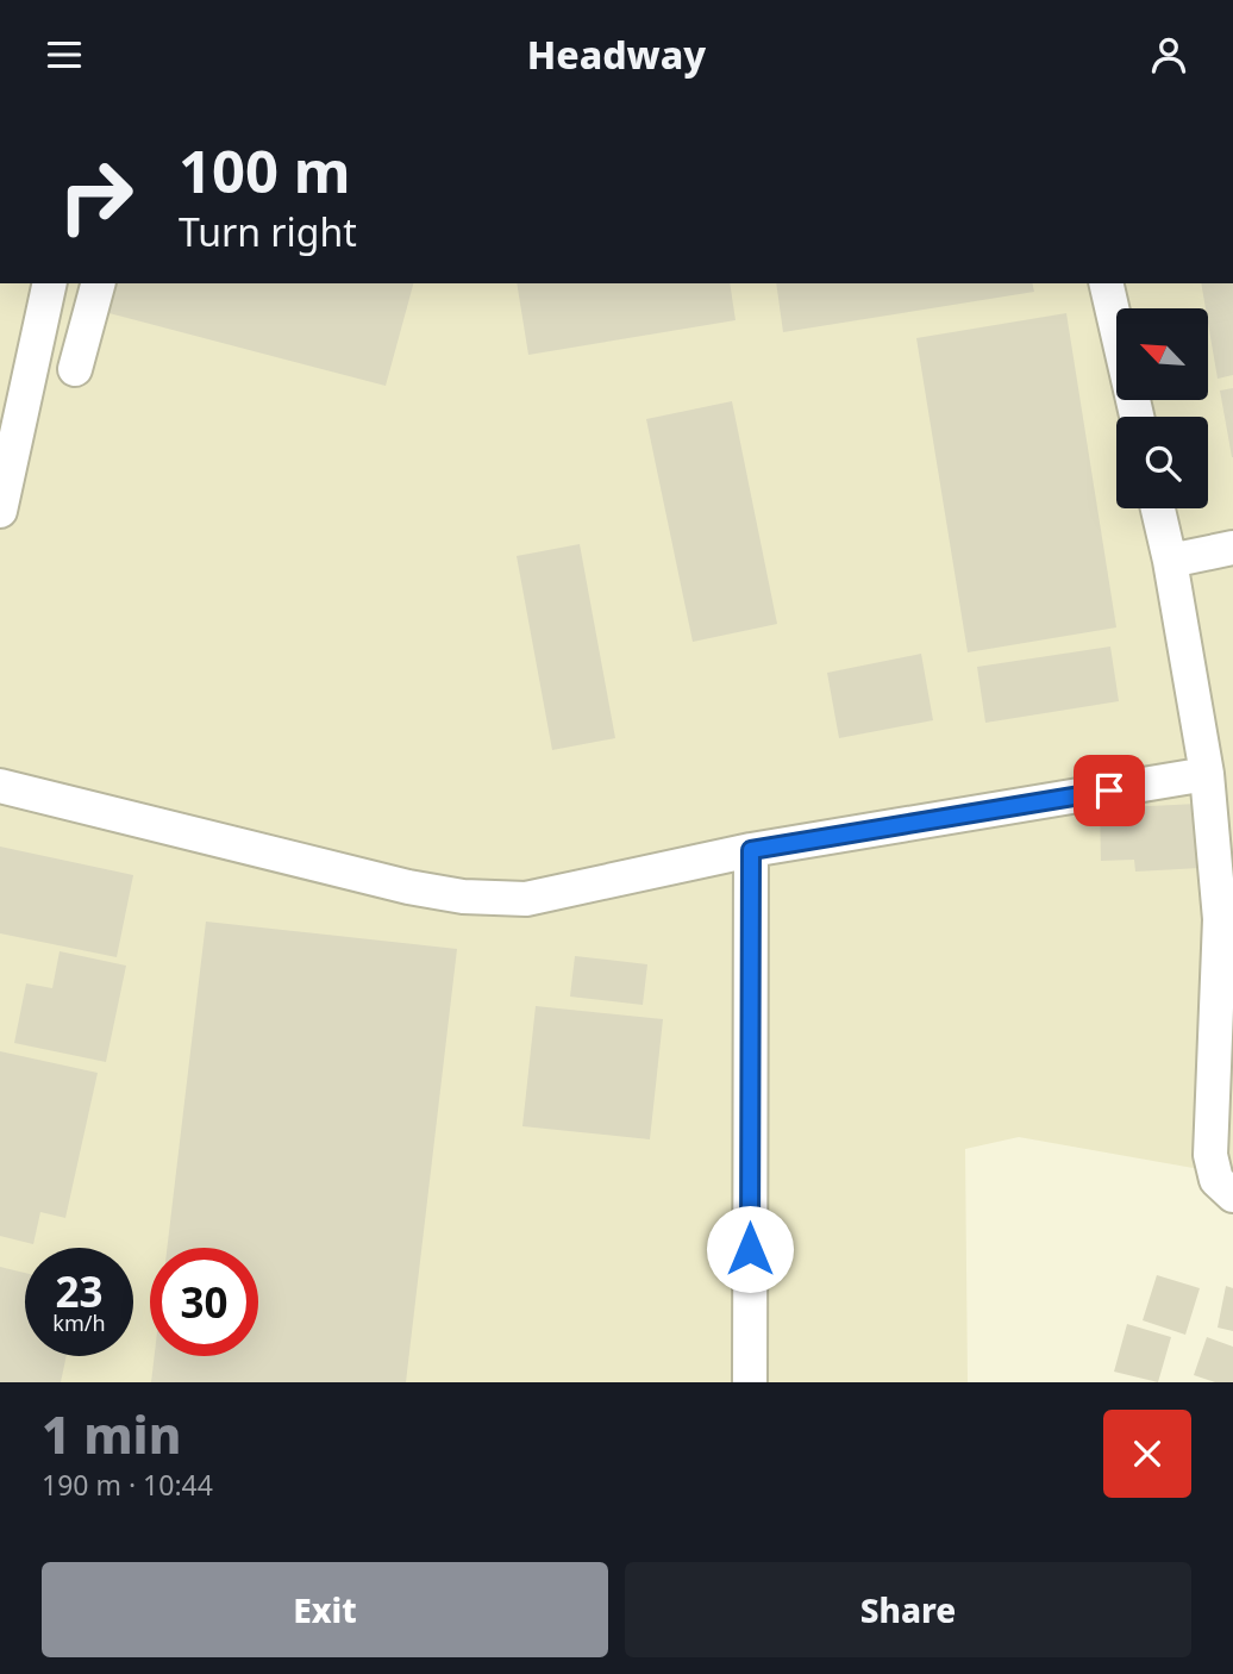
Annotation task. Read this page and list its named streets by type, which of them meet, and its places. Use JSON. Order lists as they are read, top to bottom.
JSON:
{
  "north": "top left",
  "page": {
    "header": "Headway",
    "turn": ["100 m", "Turn right"],
    "speed": "23 km/h",
    "limit": "30",
    "heading": ["1 min", "190 m · 10:44"],
    "buttons": ["Exit", "Share"]
  }
}
